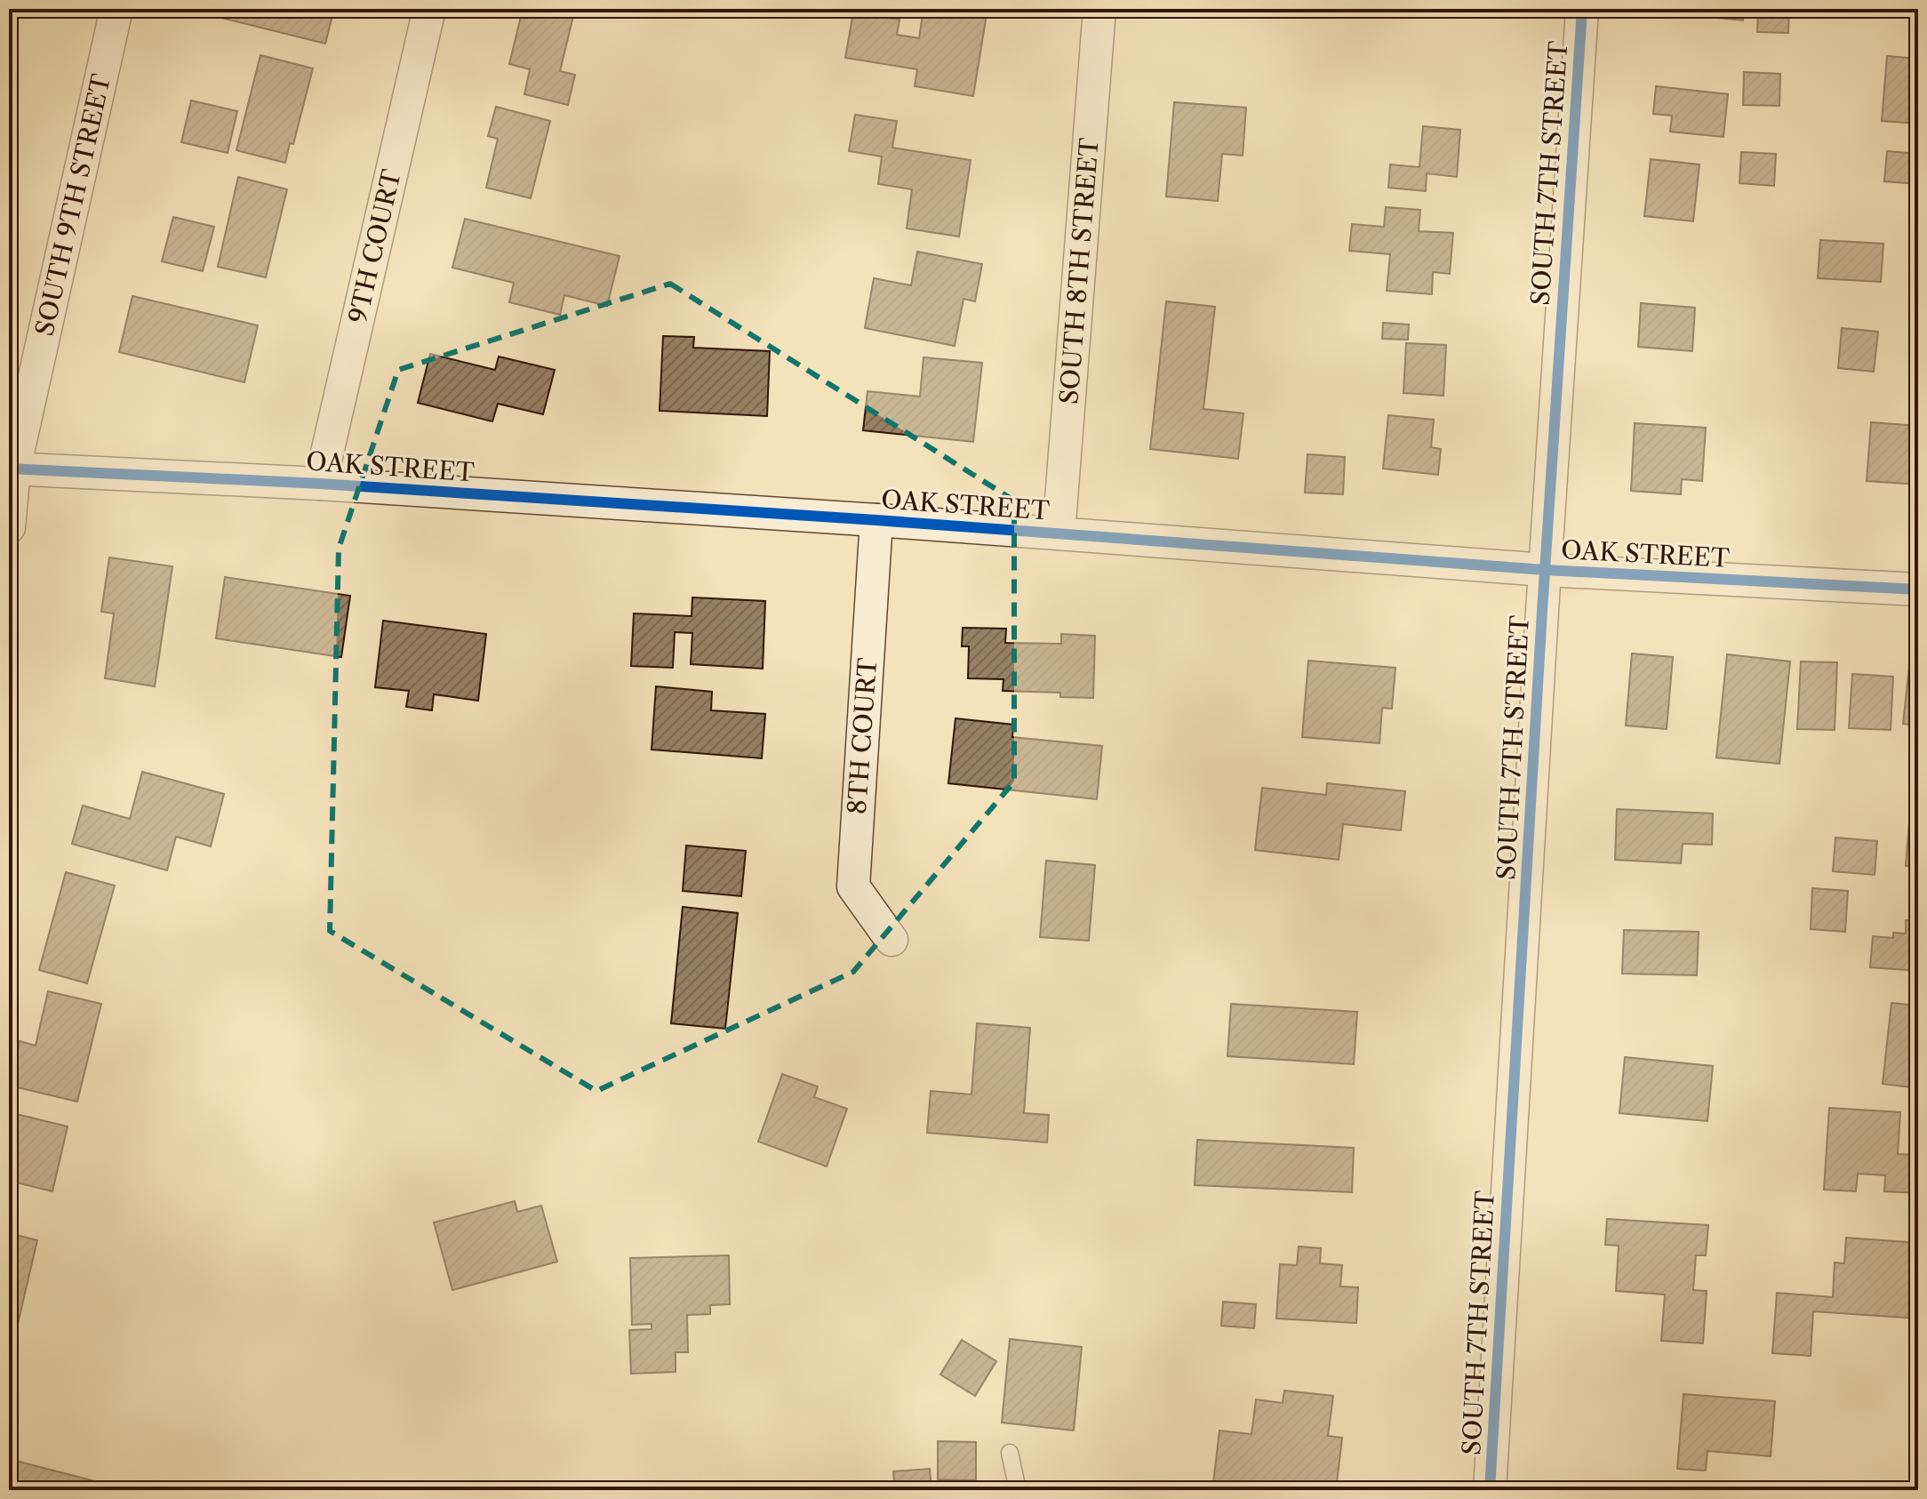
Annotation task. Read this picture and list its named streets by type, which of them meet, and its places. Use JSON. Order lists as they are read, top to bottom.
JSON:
{
  "streets": {
    "street": [
      "SOUTH 7TH STREET",
      "SOUTH 9TH STREET",
      "9TH COURT",
      "SOUTH 8TH STREET",
      "OAK STREET",
      "8TH COURT"
    ]
  },
  "crossings": [
    ["SOUTH 7TH STREET", "OAK STREET"],
    ["SOUTH 9TH STREET", "OAK STREET"],
    ["9TH COURT", "OAK STREET"],
    ["SOUTH 8TH STREET", "OAK STREET"],
    ["OAK STREET", "8TH COURT"]
  ]
}
